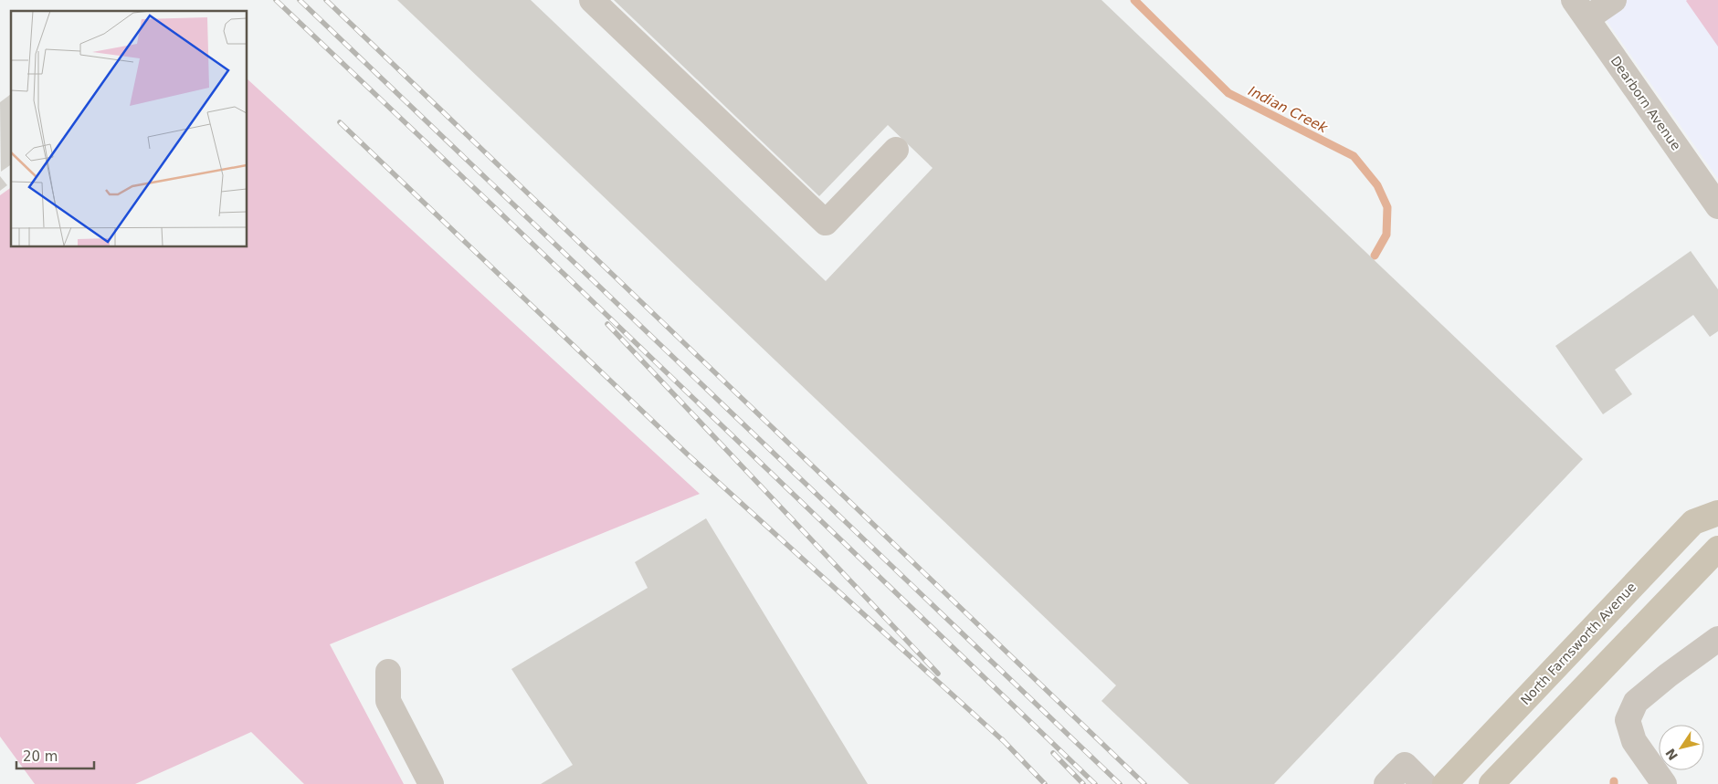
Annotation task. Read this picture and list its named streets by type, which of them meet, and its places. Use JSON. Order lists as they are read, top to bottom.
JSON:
{
  "streets": {
    "main road": ["North Farnsworth Avenue"],
    "street": ["Dearborn Avenue"]
  },
  "water": ["Indian Creek"],
  "scale_bar": "20 m",
  "north": "bottom left"
}
